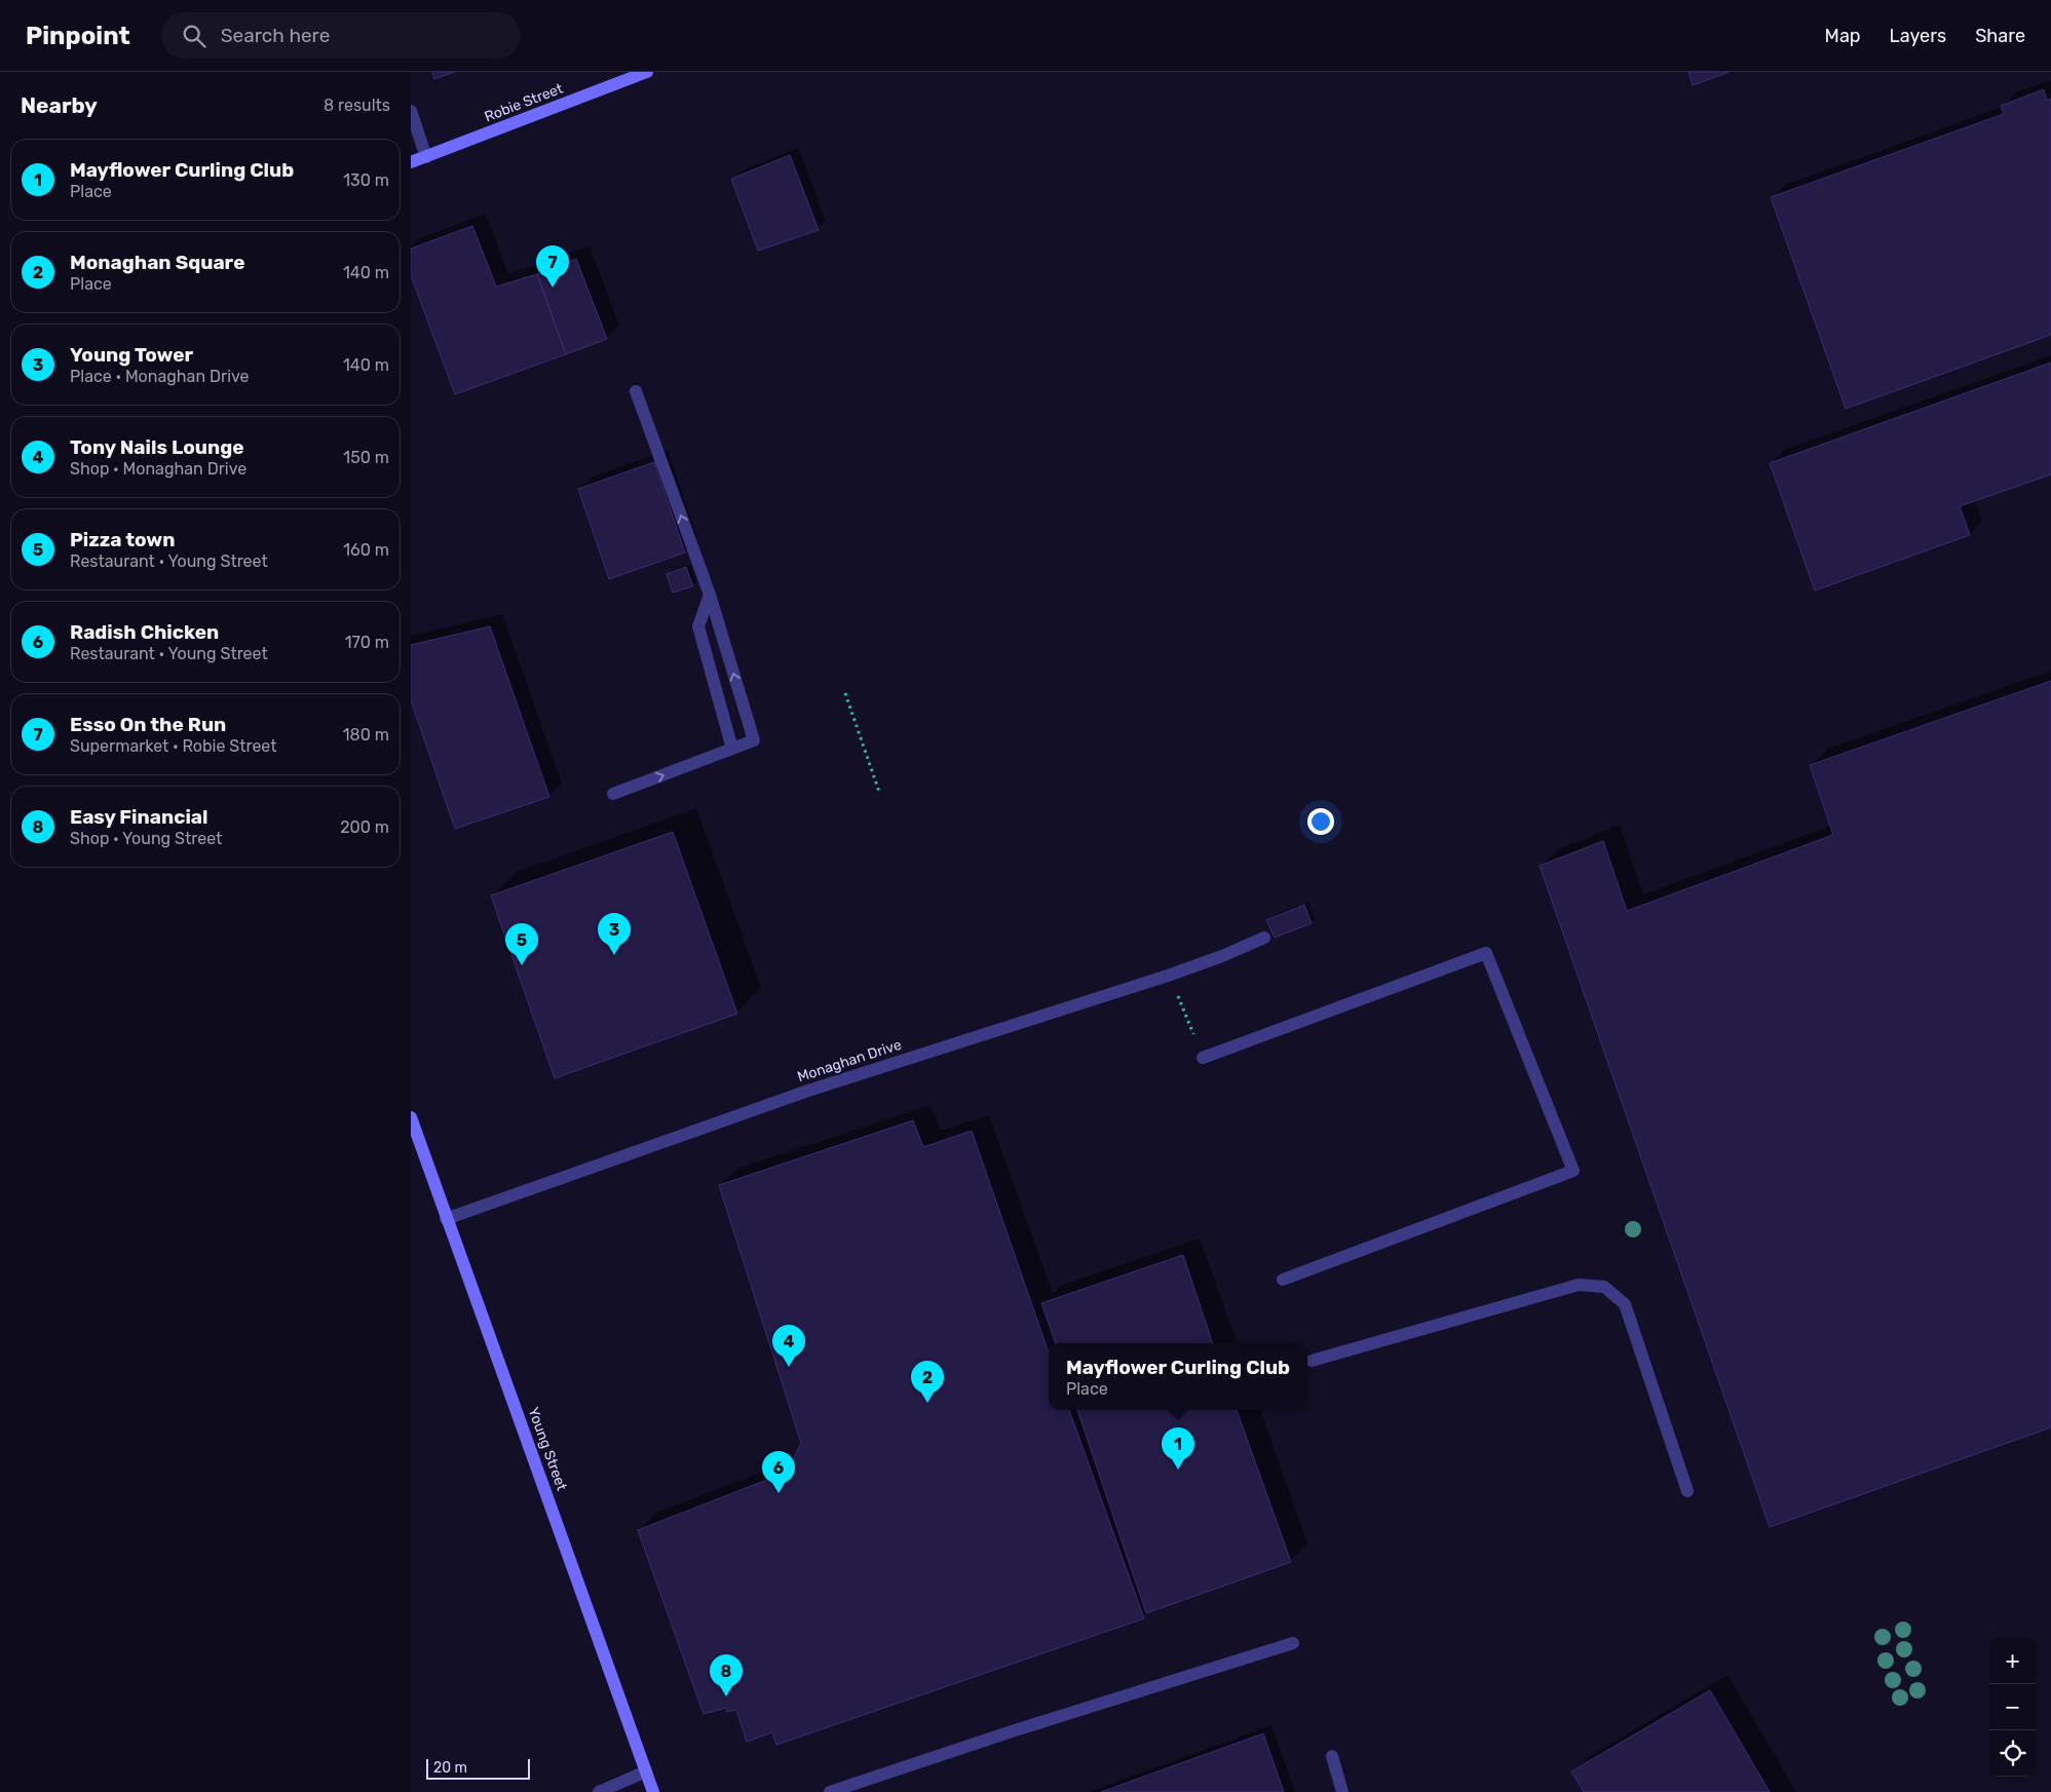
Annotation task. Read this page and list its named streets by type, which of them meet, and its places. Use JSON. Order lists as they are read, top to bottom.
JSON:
{
  "streets": {
    "main road": ["Robie Street", "Young Street"],
    "street": ["Monaghan Drive"]
  },
  "crossings": [
    ["Monaghan Drive", "Young Street"]
  ],
  "scale_bar": "20 m",
  "page": {
    "header": "Pinpoint",
    "search": "Search here",
    "nav": ["Map", "Layers", "Share"],
    "heading": ["Nearby", "8 results"],
    "list": [
      {
        "mark": "1",
        "name": "Mayflower Curling Club",
        "note": "Place",
        "value": "130 m"
      },
      {
        "mark": "2",
        "name": "Monaghan Square",
        "note": "Place",
        "value": "140 m"
      },
      {
        "mark": "3",
        "name": "Young Tower",
        "note": "Place · Monaghan Drive",
        "value": "140 m"
      },
      {
        "mark": "4",
        "name": "Tony Nails Lounge",
        "note": "Shop · Monaghan Drive",
        "value": "150 m"
      },
      {
        "mark": "5",
        "name": "Pizza town",
        "note": "Restaurant · Young Street",
        "value": "160 m"
      },
      {
        "mark": "6",
        "name": "Radish Chicken",
        "note": "Restaurant · Young Street",
        "value": "170 m"
      },
      {
        "mark": "7",
        "name": "Esso On the Run",
        "note": "Supermarket · Robie Street",
        "value": "180 m"
      },
      {
        "mark": "8",
        "name": "Easy Financial",
        "note": "Shop · Young Street",
        "value": "200 m"
      }
    ],
    "pins": [
      "7",
      "3",
      "5",
      "4",
      "2",
      "1",
      "6",
      "8"
    ],
    "popup": ["Mayflower Curling Club", "Place"],
    "map_buttons": ["+", "−"],
    "scale": "20 m"
  }
}
